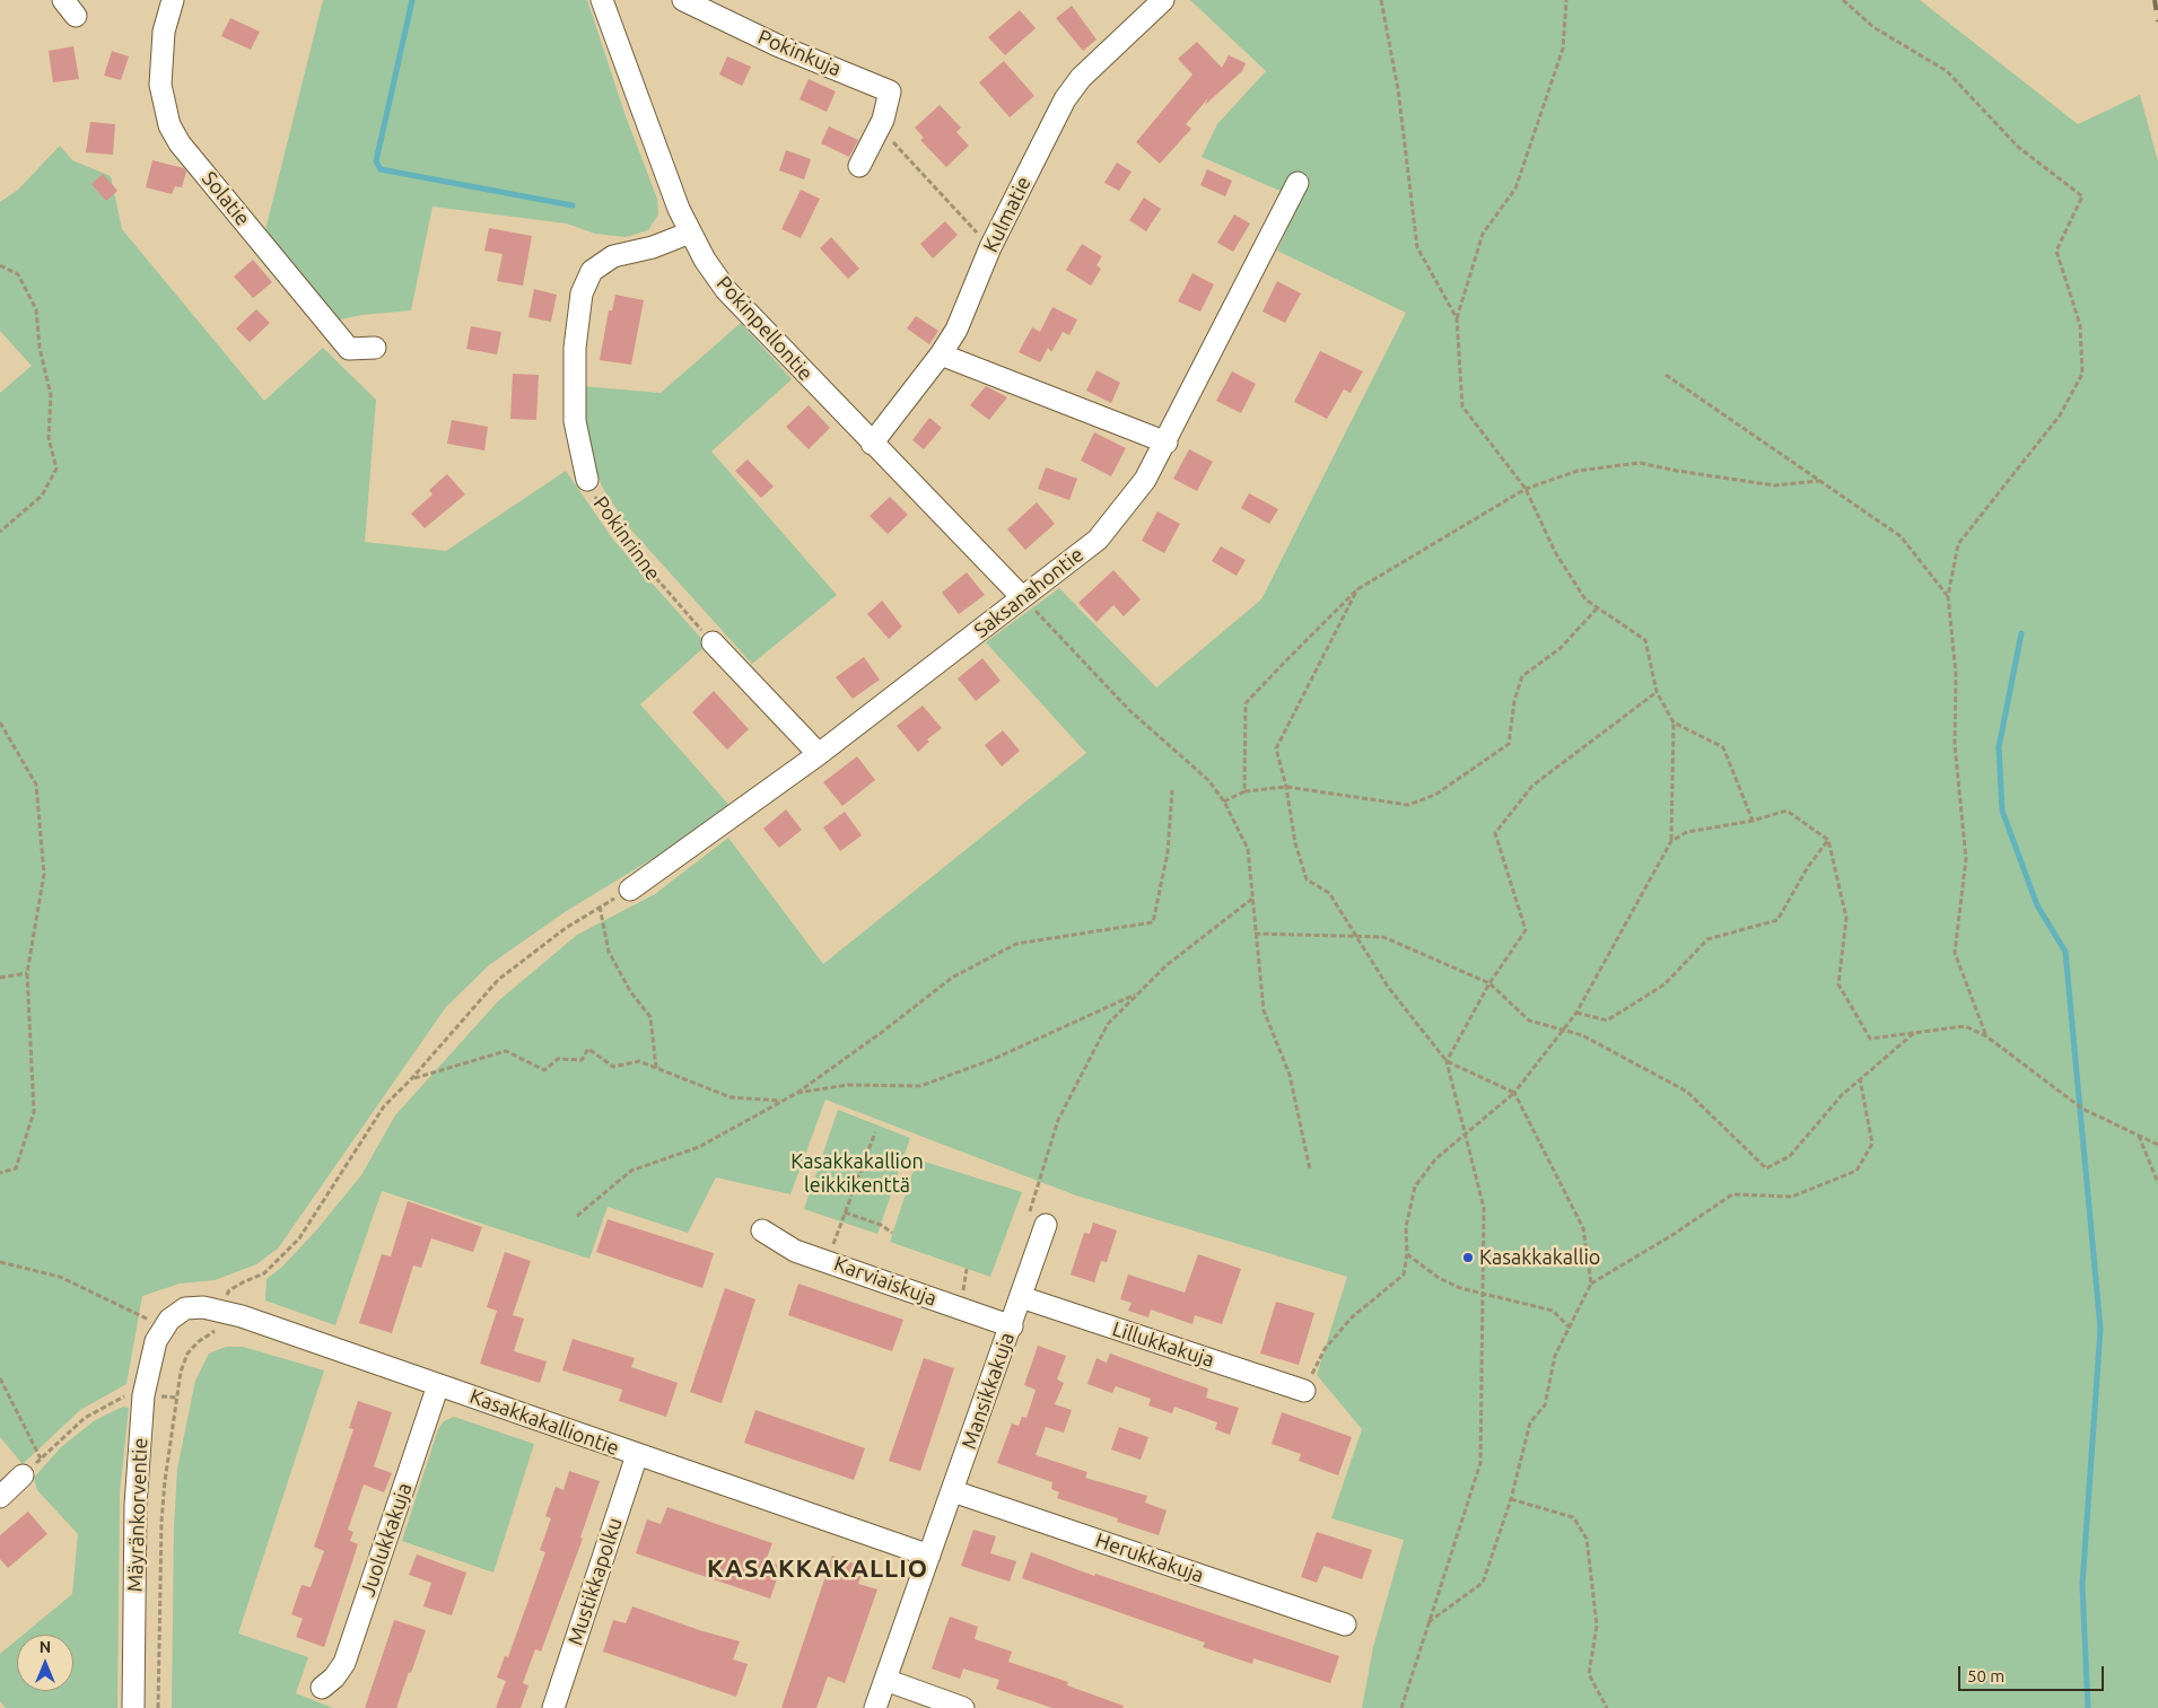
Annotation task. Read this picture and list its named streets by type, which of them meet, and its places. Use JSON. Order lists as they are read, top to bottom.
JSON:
{
  "streets": {
    "street": [
      "Pokinkuja",
      "Solatie",
      "Kulmatie",
      "Pokinpellontie",
      "Pokinrinne",
      "Saksanahontie",
      "Karviaiskuja",
      "Lillukkakuja",
      "Mansikkakuja",
      "Kasakkakalliontie",
      "Mäyränkorventie",
      "Juolukkakuja",
      "Herukkakuja",
      "Mustikkapolku"
    ]
  },
  "crossings": [
    ["Kulmatie", "Pokinpellontie"],
    ["Pokinpellontie", "Pokinrinne"],
    ["Pokinpellontie", "Saksanahontie"],
    ["Karviaiskuja", "Mansikkakuja"],
    ["Lillukkakuja", "Mansikkakuja"],
    ["Mansikkakuja", "Kasakkakalliontie"],
    ["Mansikkakuja", "Herukkakuja"],
    ["Kasakkakalliontie", "Mäyränkorventie"],
    ["Kasakkakalliontie", "Juolukkakuja"],
    ["Kasakkakalliontie", "Mustikkapolku"]
  ],
  "districts": ["KASAKKAKALLIO"],
  "parks": ["Kasakkakallion leikkikenttä"],
  "places": ["Kasakkakallio"],
  "scale_bar": "50 m",
  "north": "top"
}
